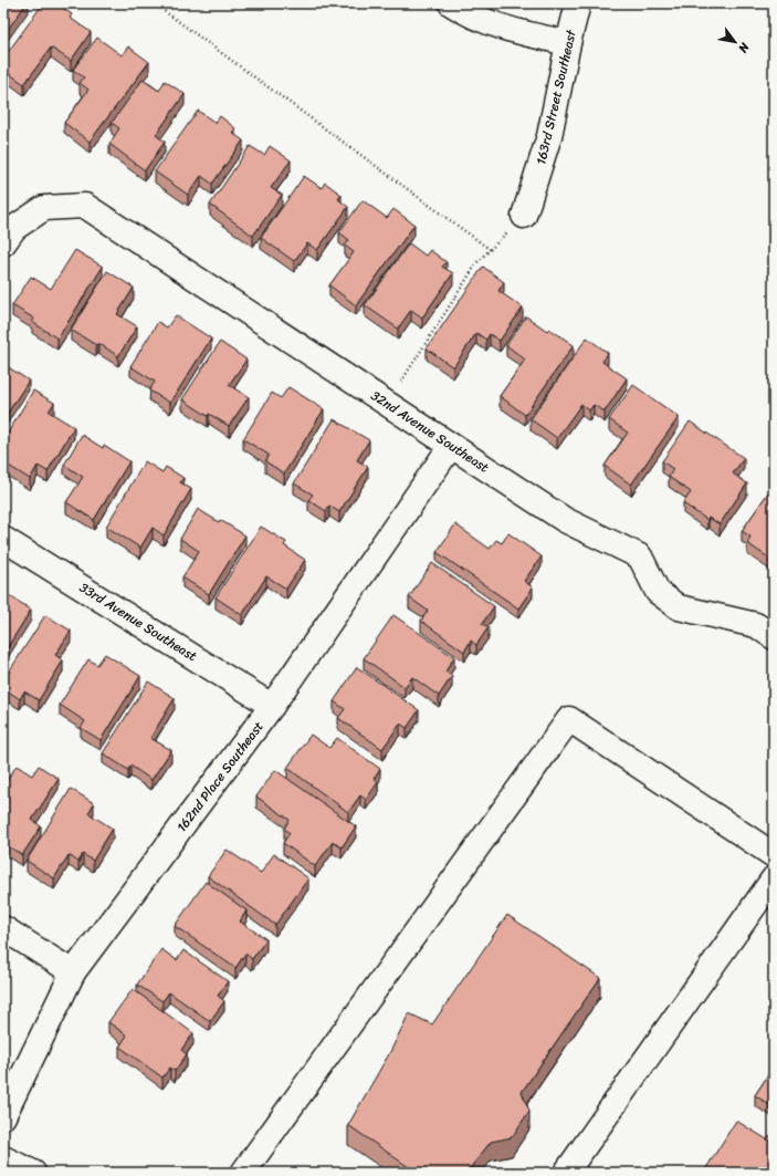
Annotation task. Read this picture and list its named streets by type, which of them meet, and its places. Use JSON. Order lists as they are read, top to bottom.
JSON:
{
  "streets": {
    "street": [
      "163rd Street Southeast",
      "32nd Avenue Southeast",
      "33rd Avenue Southeast",
      "162nd Place Southeast"
    ]
  },
  "crossings": [
    ["32nd Avenue Southeast", "162nd Place Southeast"],
    ["33rd Avenue Southeast", "162nd Place Southeast"]
  ],
  "north": "bottom right"
}
